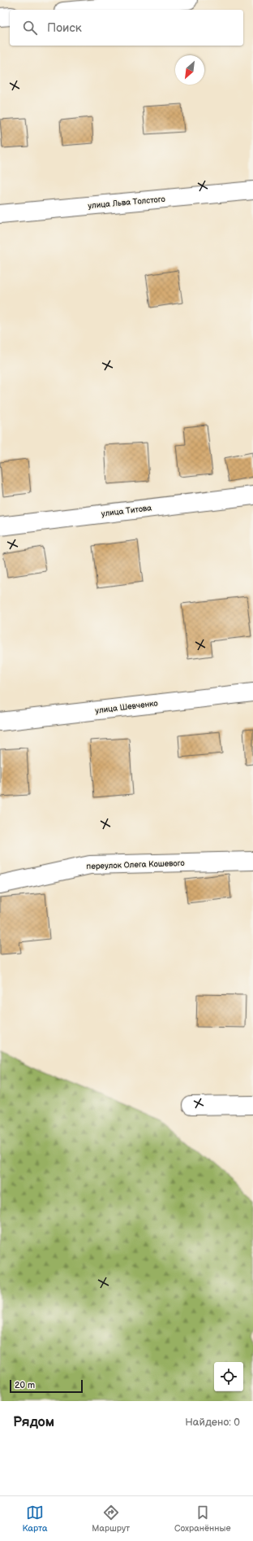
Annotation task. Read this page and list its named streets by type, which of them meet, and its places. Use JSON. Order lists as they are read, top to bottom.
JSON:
{
  "streets": {
    "street": [
      "улица Льва Толстого",
      "улица Титова",
      "улица Шевченко",
      "переулок Олега Кошевого"
    ]
  },
  "scale_bar": "20 m",
  "north": "bottom left",
  "page": {
    "search": "Поиск",
    "scale": "20 m",
    "heading": ["Рядом", "Найдено: 0"],
    "nav": ["Карта", "Маршрут", "Сохранённые"]
  }
}
